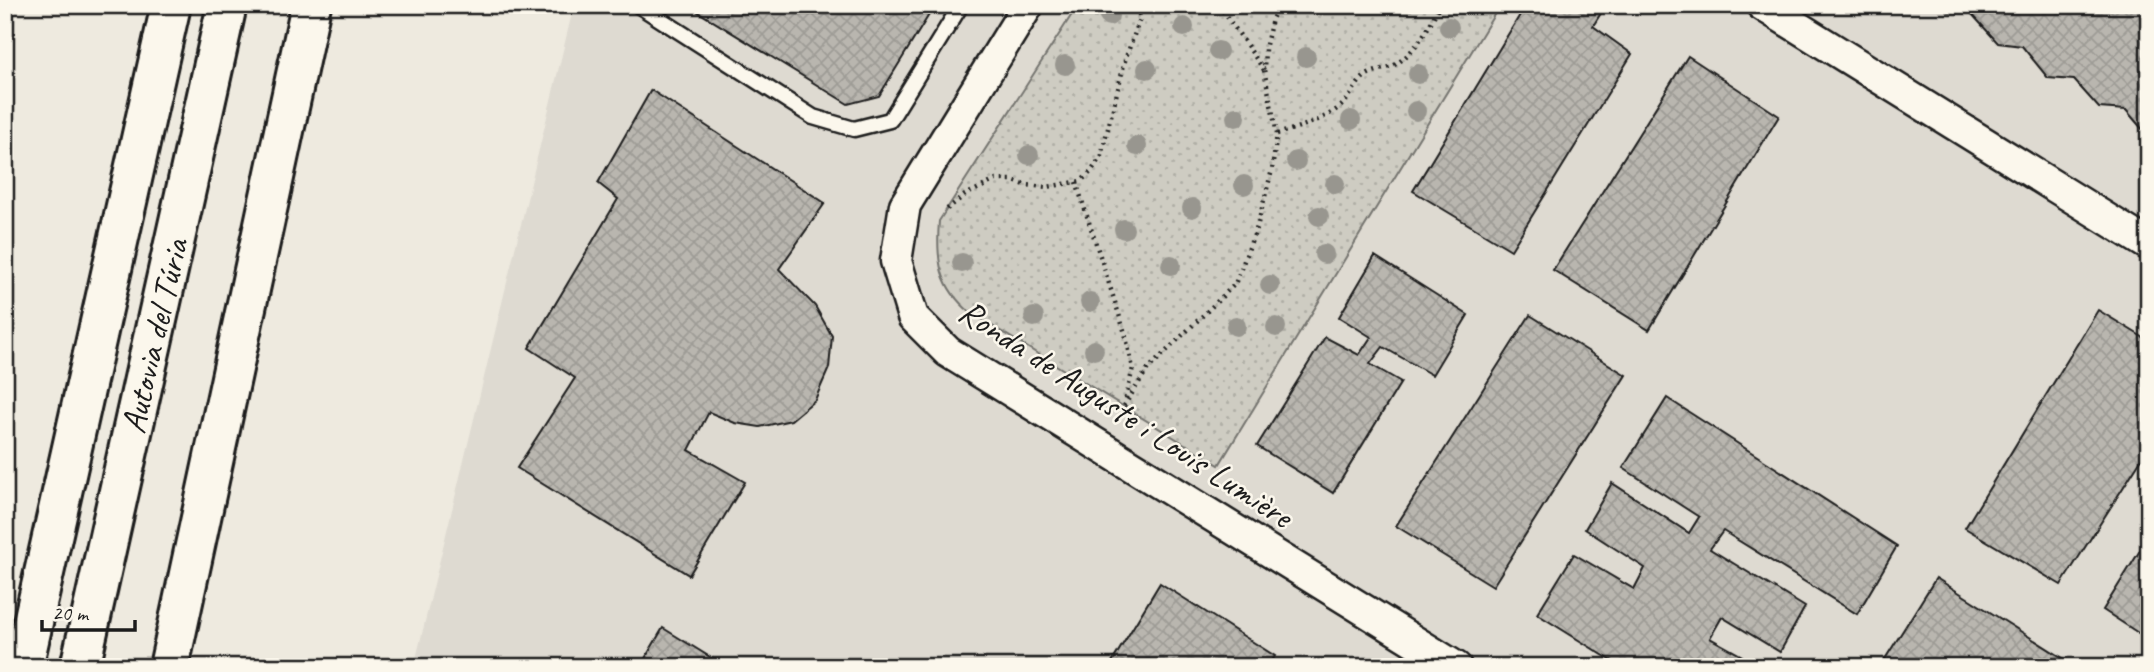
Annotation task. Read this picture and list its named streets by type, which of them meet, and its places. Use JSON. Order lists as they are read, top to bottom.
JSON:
{
  "streets": {
    "highway": ["Autovia del Túria"],
    "street": ["Ronda de Auguste i Louis Lumière"]
  },
  "scale_bar": "20 m"
}
